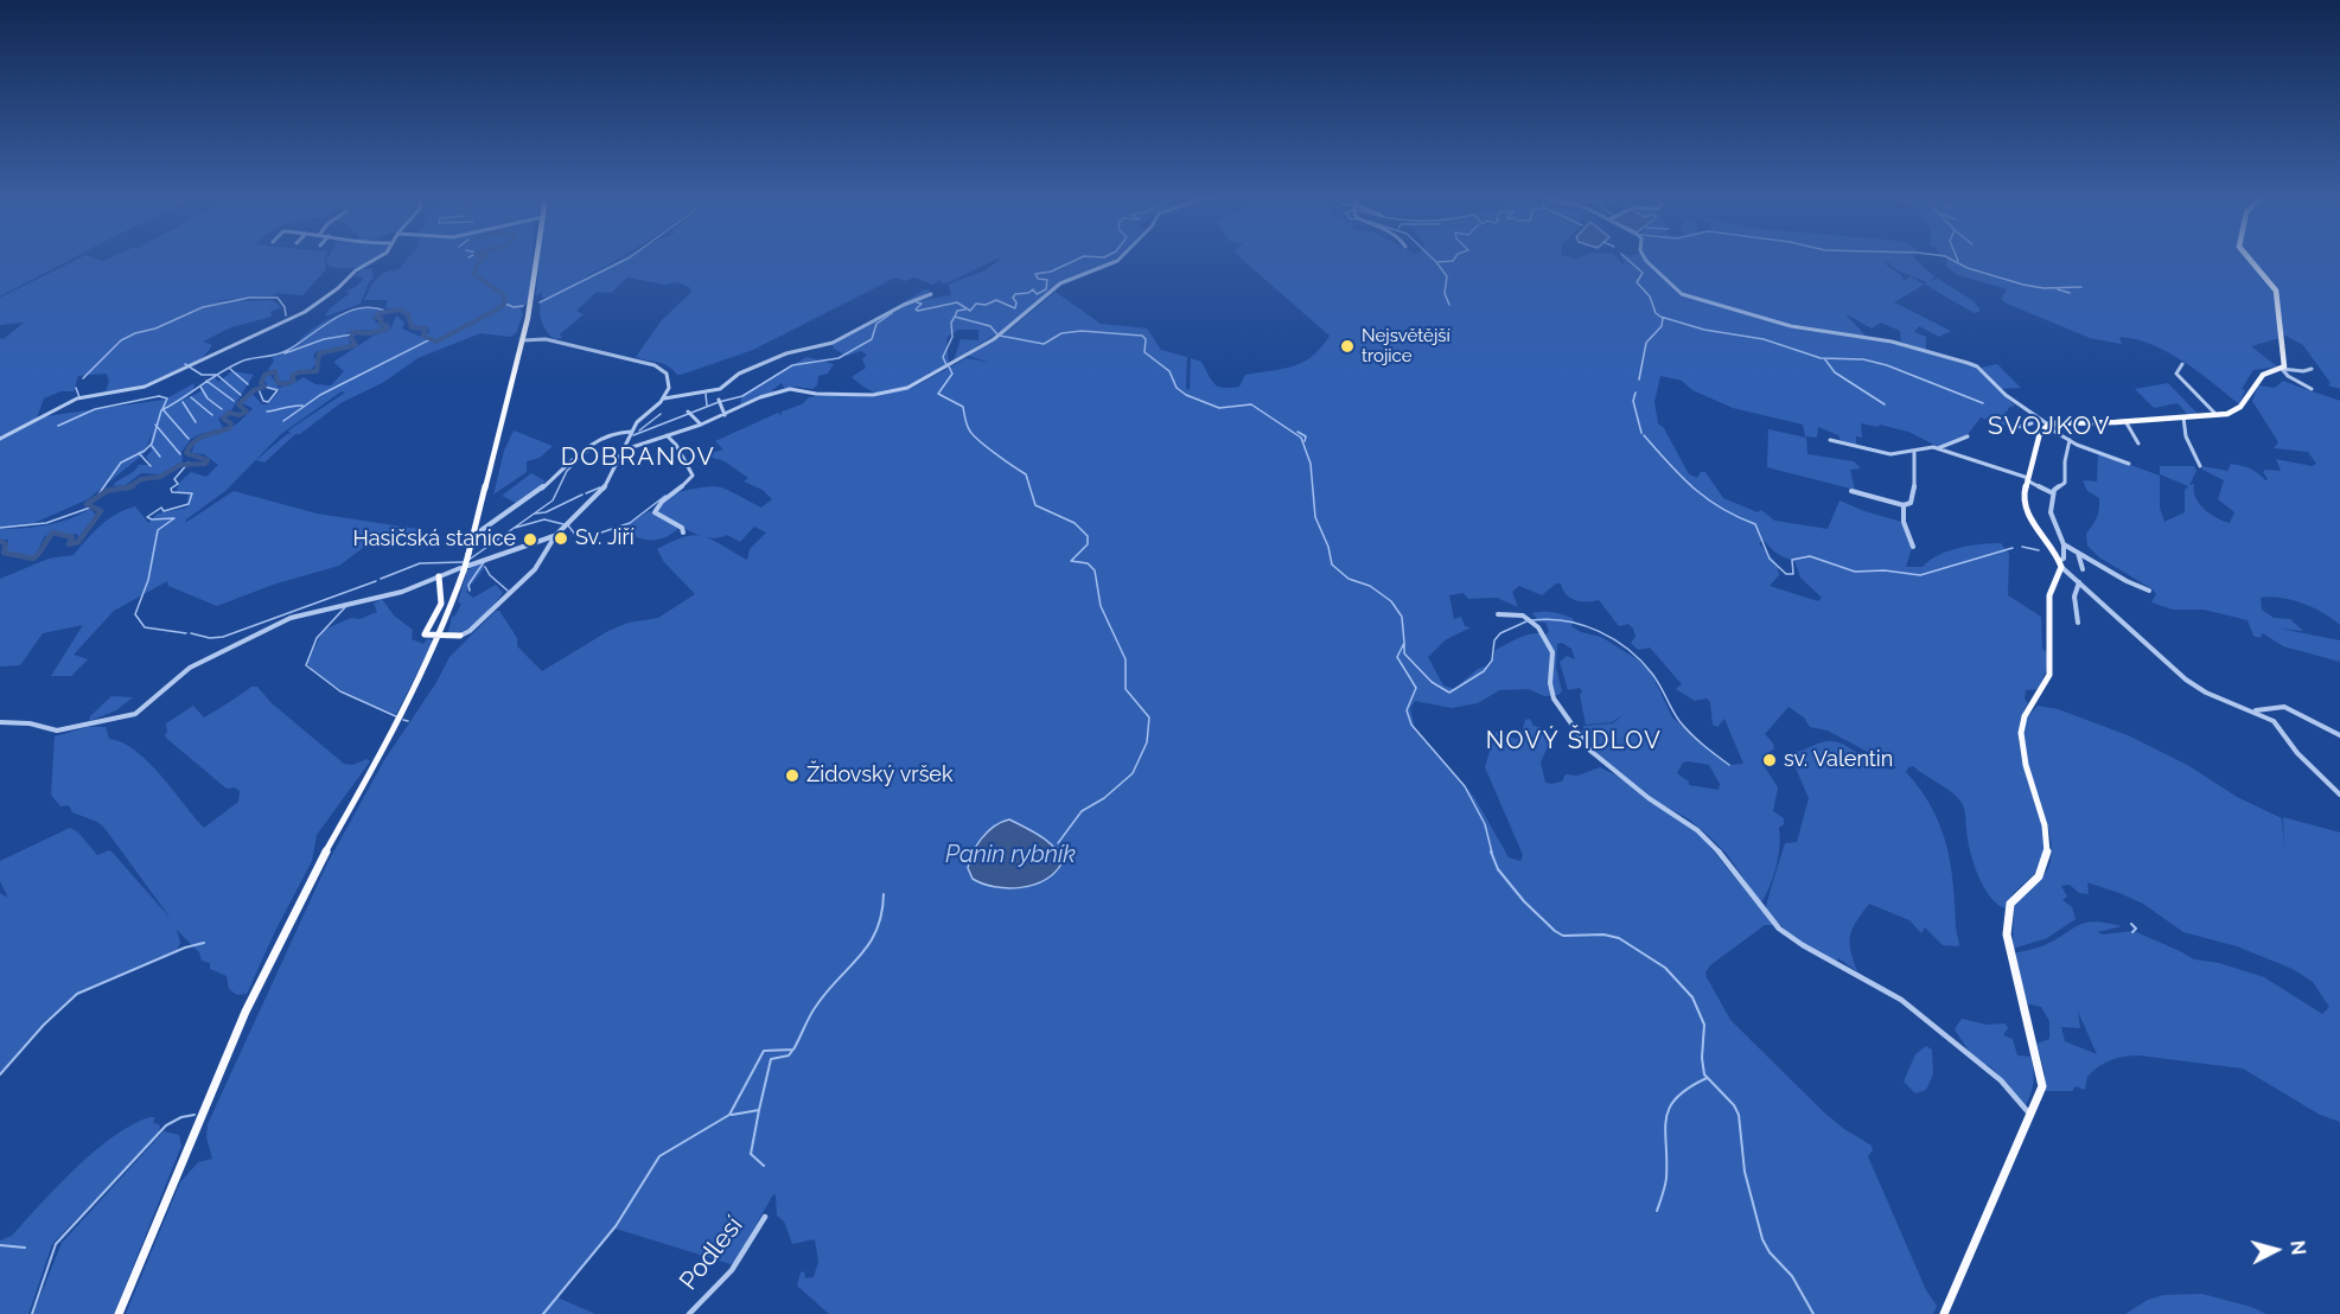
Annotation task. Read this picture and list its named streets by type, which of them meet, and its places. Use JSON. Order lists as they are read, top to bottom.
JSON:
{
  "streets": {
    "street": ["Podlesí"]
  },
  "districts": ["SVOJKOV", "DOBRANOV", "NOVÝ ŠIDLOV"],
  "water": ["Panin rybník"],
  "places": [
    "Nejsvětější trojice",
    "Sv. Jiří",
    "Hasičská stanice",
    "sv. Valentin",
    "Židovský vršek"
  ],
  "north": "right"
}
